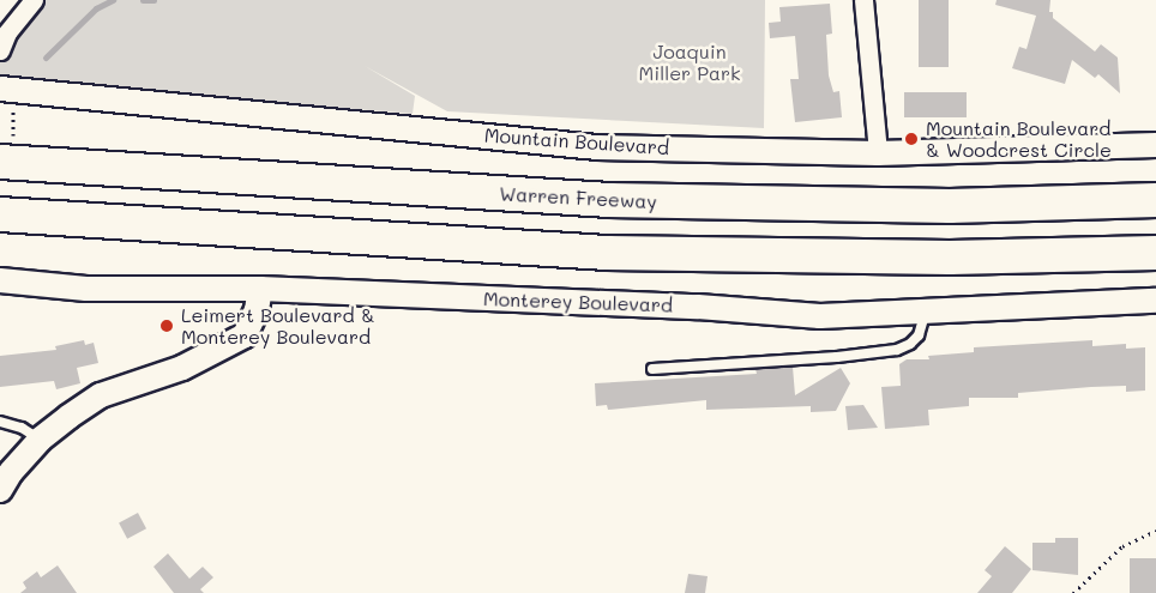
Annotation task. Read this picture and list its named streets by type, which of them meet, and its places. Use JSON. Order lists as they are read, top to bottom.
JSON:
{
  "streets": {
    "highway": ["Warren Freeway"],
    "street": ["Mountain Boulevard", "Monterey Boulevard"]
  },
  "parks": ["Joaquin Miller Park"],
  "places": ["Mountain Boulevard & Woodcrest Circle", "Leimert Boulevard & Monterey Boulevard"]
}
